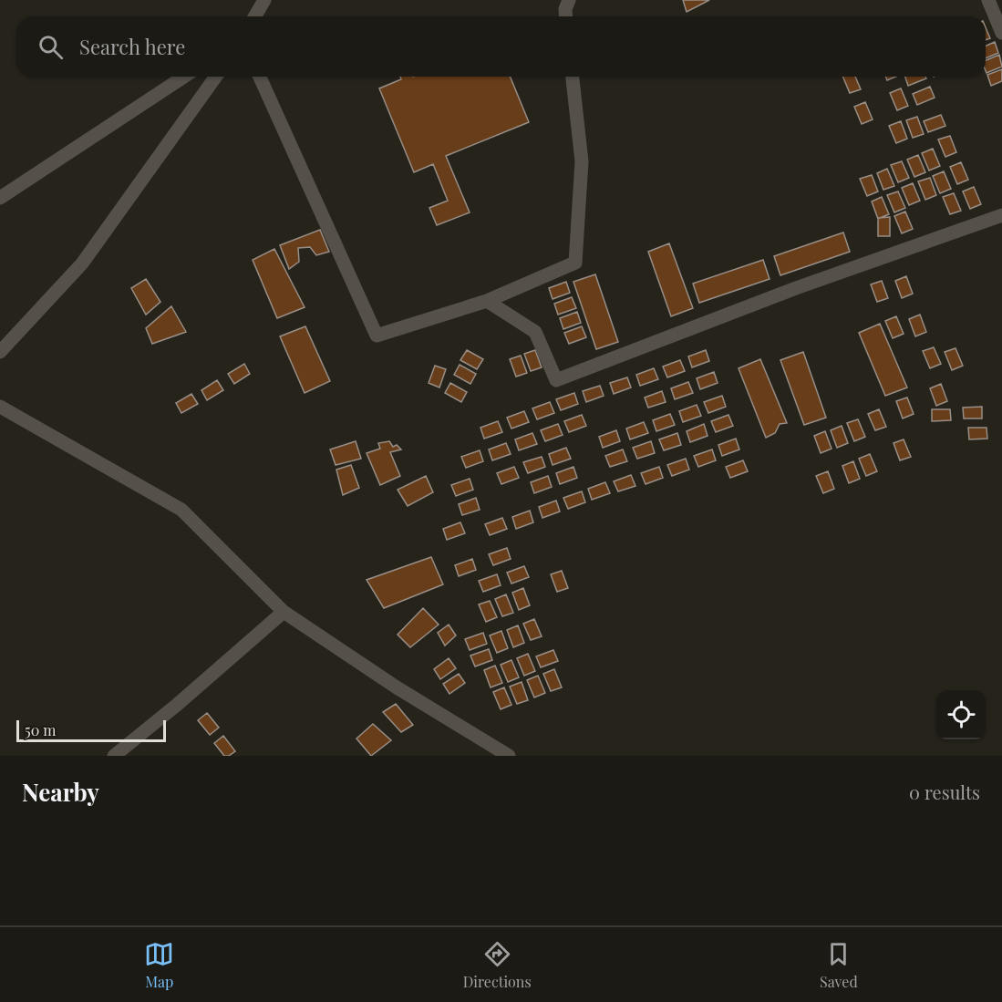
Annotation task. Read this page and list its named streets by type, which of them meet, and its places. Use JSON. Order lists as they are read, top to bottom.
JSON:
{
  "scale_bar": "50 m",
  "page": {
    "search": "Search here",
    "scale": "50 m",
    "heading": ["Nearby", "0 results"],
    "nav": ["Map", "Directions", "Saved"]
  }
}
